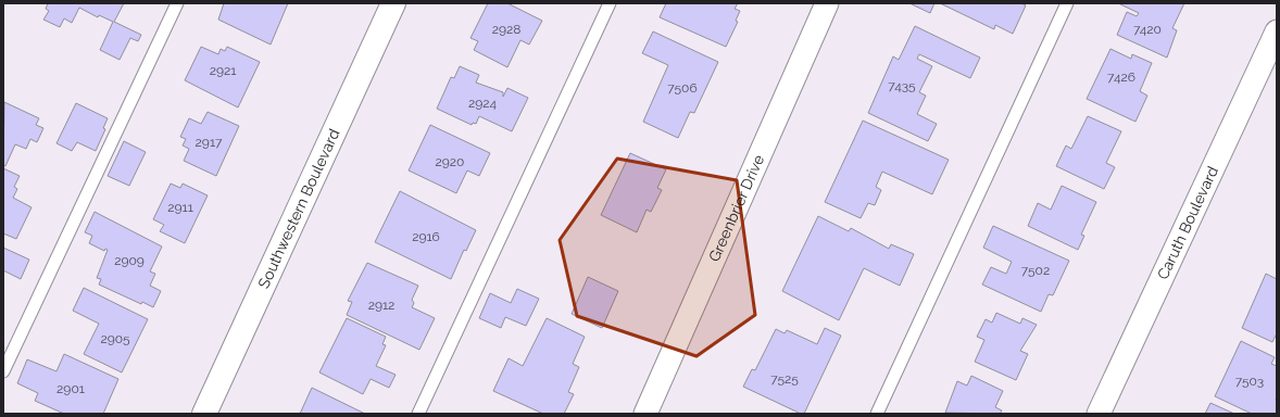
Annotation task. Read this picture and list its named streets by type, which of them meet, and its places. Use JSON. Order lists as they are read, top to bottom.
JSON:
{
  "streets": {
    "street": ["Southwestern Boulevard", "Greenbrier Drive", "Caruth Boulevard"]
  },
  "house_numbers": [
    "2928",
    "7420",
    "2921",
    "7426",
    "7435",
    "7506",
    "2924",
    "2917",
    "2920",
    "2911",
    "2916",
    "2909",
    "7502",
    "2912",
    "2905",
    "7525",
    "7503",
    "2901"
  ]
}
